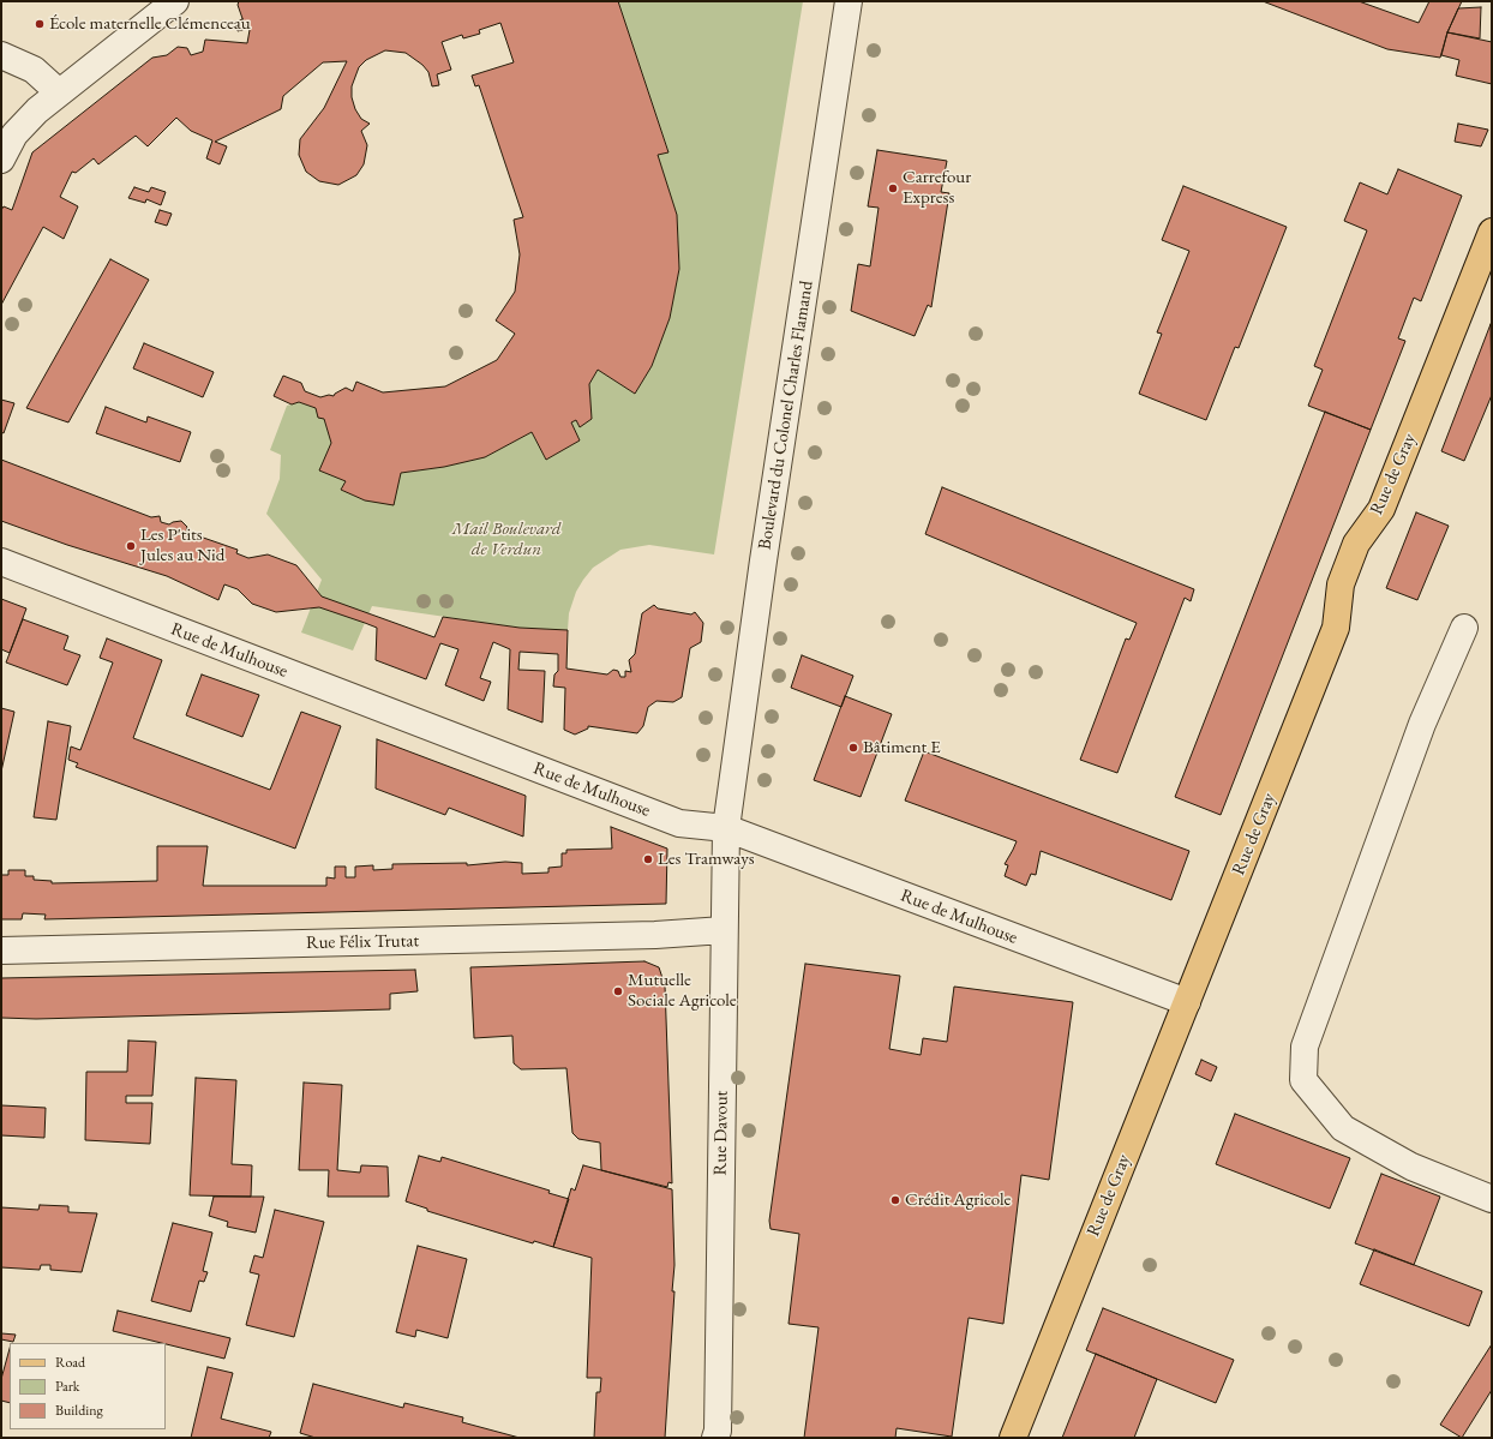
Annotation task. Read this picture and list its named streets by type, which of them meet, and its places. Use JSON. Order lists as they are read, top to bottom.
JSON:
{
  "streets": {
    "main road": ["Rue de Gray"],
    "street": [
      "Boulevard du Colonel Charles Flamand",
      "Rue de Mulhouse",
      "Rue Félix Trutat",
      "Rue Davout"
    ]
  },
  "crossings": [
    ["Boulevard du Colonel Charles Flamand", "Rue de Mulhouse"],
    ["Boulevard du Colonel Charles Flamand", "Rue Davout"],
    ["Rue de Gray", "Rue de Mulhouse"],
    ["Rue de Mulhouse", "Rue Davout"],
    ["Rue Félix Trutat", "Rue Davout"]
  ],
  "parks": ["Mail Boulevard de Verdun"],
  "places": [
    "École maternelle Clémenceau",
    "Carrefour Express",
    "Les P'tits Jules au Nid",
    "Bâtiment E",
    "Les Tramways",
    "Mutuelle Sociale Agricole",
    "Crédit Agricole"
  ],
  "legend": ["Road", "Park", "Building"]
}
